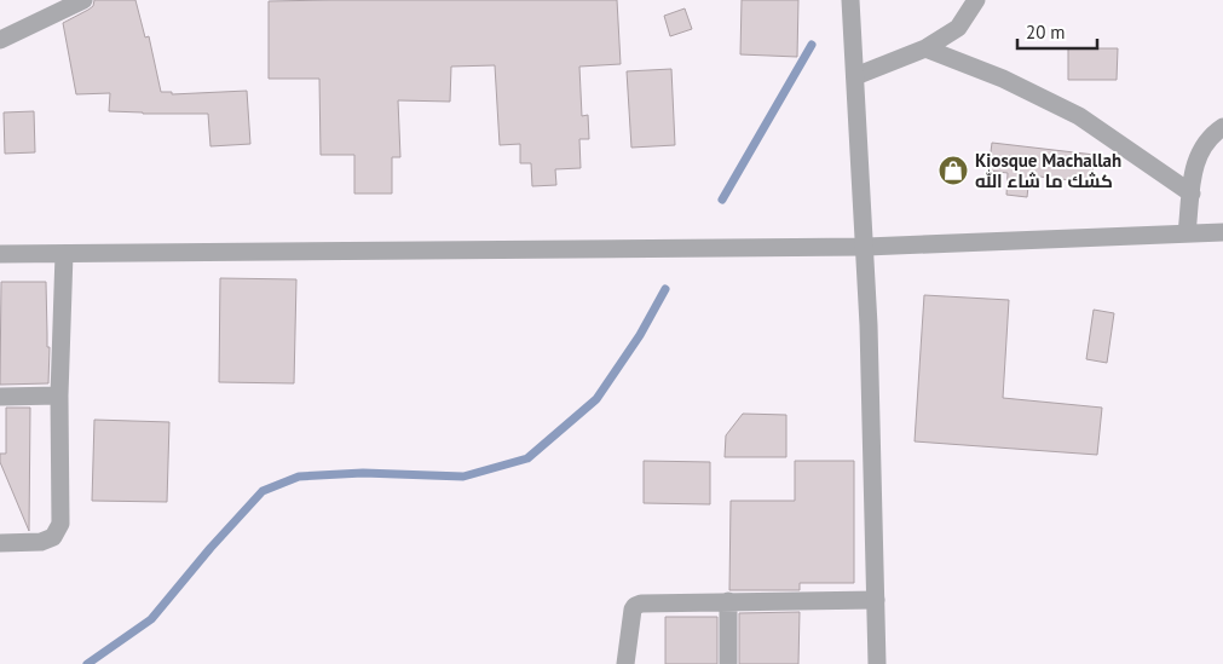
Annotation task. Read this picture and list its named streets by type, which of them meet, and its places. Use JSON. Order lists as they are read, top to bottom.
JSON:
{
  "places": {
    "shop": ["Kiosque Machallah كشك ما شاء الله"]
  },
  "scale_bar": "20 m"
}
